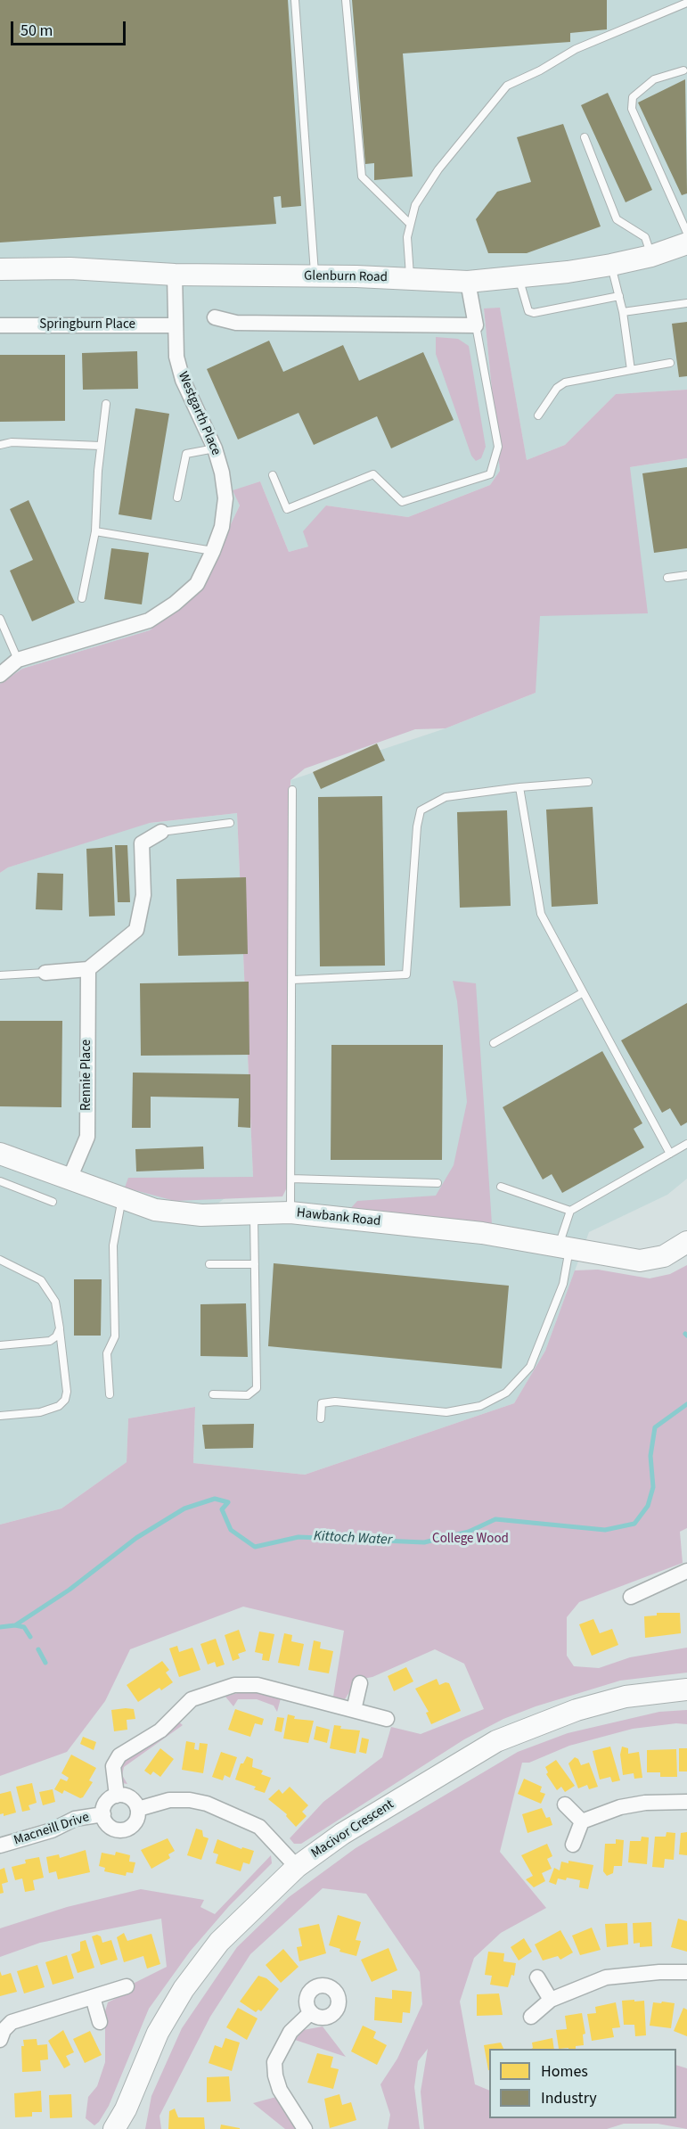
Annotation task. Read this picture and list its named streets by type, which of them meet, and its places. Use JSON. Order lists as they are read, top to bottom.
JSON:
{
  "streets": {
    "street": [
      "Glenburn Road",
      "Springburn Place",
      "Westgarth Place",
      "Rennie Place",
      "Hawbank Road",
      "Macneill Drive",
      "Macivor Crescent"
    ]
  },
  "crossings": [
    ["Glenburn Road", "Westgarth Place"],
    ["Springburn Place", "Westgarth Place"],
    ["Rennie Place", "Hawbank Road"]
  ],
  "water": ["Kittoch Water"],
  "parks": ["College Wood"],
  "legend": ["Homes", "Industry"],
  "scale_bar": "50 m"
}
